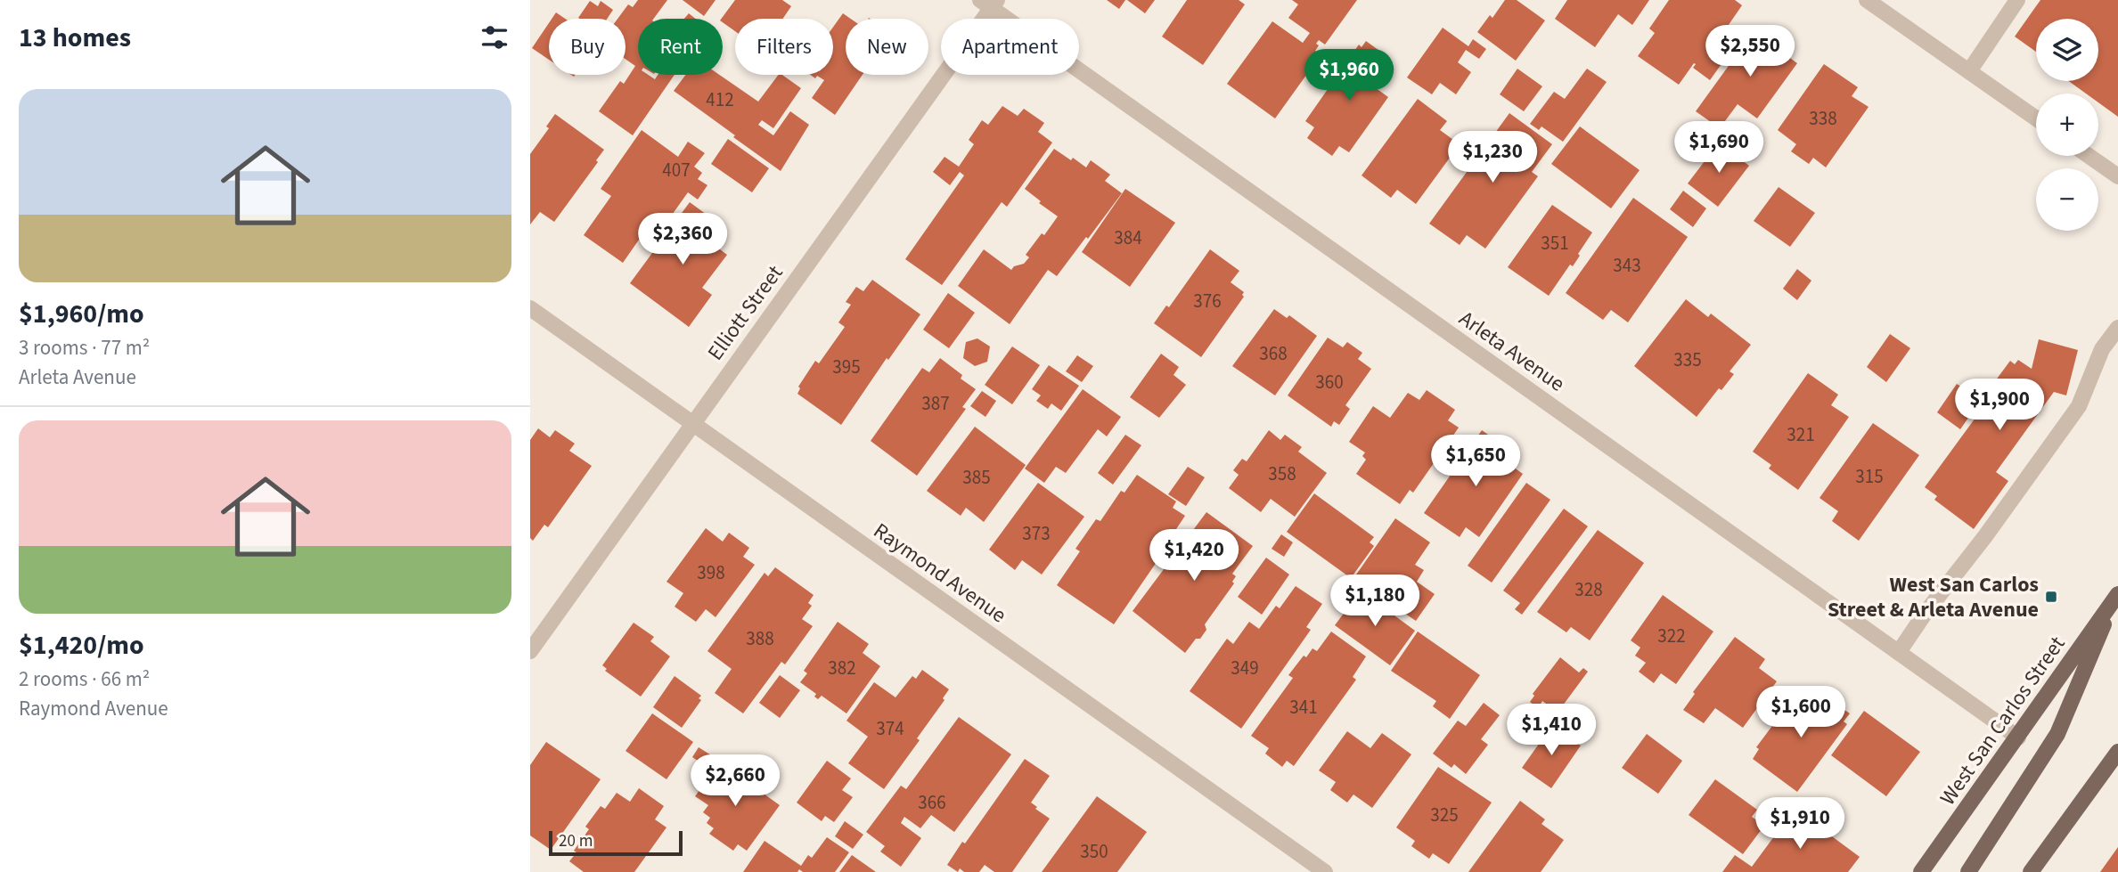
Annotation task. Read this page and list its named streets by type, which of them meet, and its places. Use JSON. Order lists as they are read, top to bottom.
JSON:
{
  "streets": {
    "main road": ["West San Carlos Street"],
    "street": ["Elliott Street", "Arleta Avenue", "Raymond Avenue"]
  },
  "crossings": [
    ["Elliott Street", "Arleta Avenue"],
    ["Elliott Street", "Raymond Avenue"],
    ["Arleta Avenue", "West San Carlos Street"]
  ],
  "places": {
    "transit": ["West San Carlos Street & Arleta Avenue"]
  },
  "house_numbers": [
    "412",
    "338",
    "407",
    "384",
    "351",
    "343",
    "376",
    "368",
    "335",
    "395",
    "360",
    "387",
    "321",
    "358",
    "315",
    "385",
    "373",
    "398",
    "328",
    "322",
    "388",
    "382",
    "349",
    "341",
    "374",
    "366",
    "325",
    "350"
  ],
  "scale_bar": "20 m",
  "page": {
    "heading": "13 homes",
    "map_buttons": ["+", "−"],
    "chip": [
      "Buy",
      "Rent",
      "Filters",
      "New",
      "Apartment"
    ],
    "price": [
      "$2,550",
      "$1,960",
      "$1,690",
      "$1,230",
      "$2,360",
      "$1,900",
      "$1,650",
      "$1,420",
      "$1,180",
      "$1,600",
      "$1,410",
      "$2,660",
      "$1,910"
    ],
    "list": [
      {
        "name": "$1,960/mo",
        "note": "3 rooms · 77 m² · Arleta Avenue"
      },
      {
        "name": "$1,420/mo",
        "note": "2 rooms · 66 m² · Raymond Avenue"
      }
    ],
    "scale": "20 m"
  }
}
